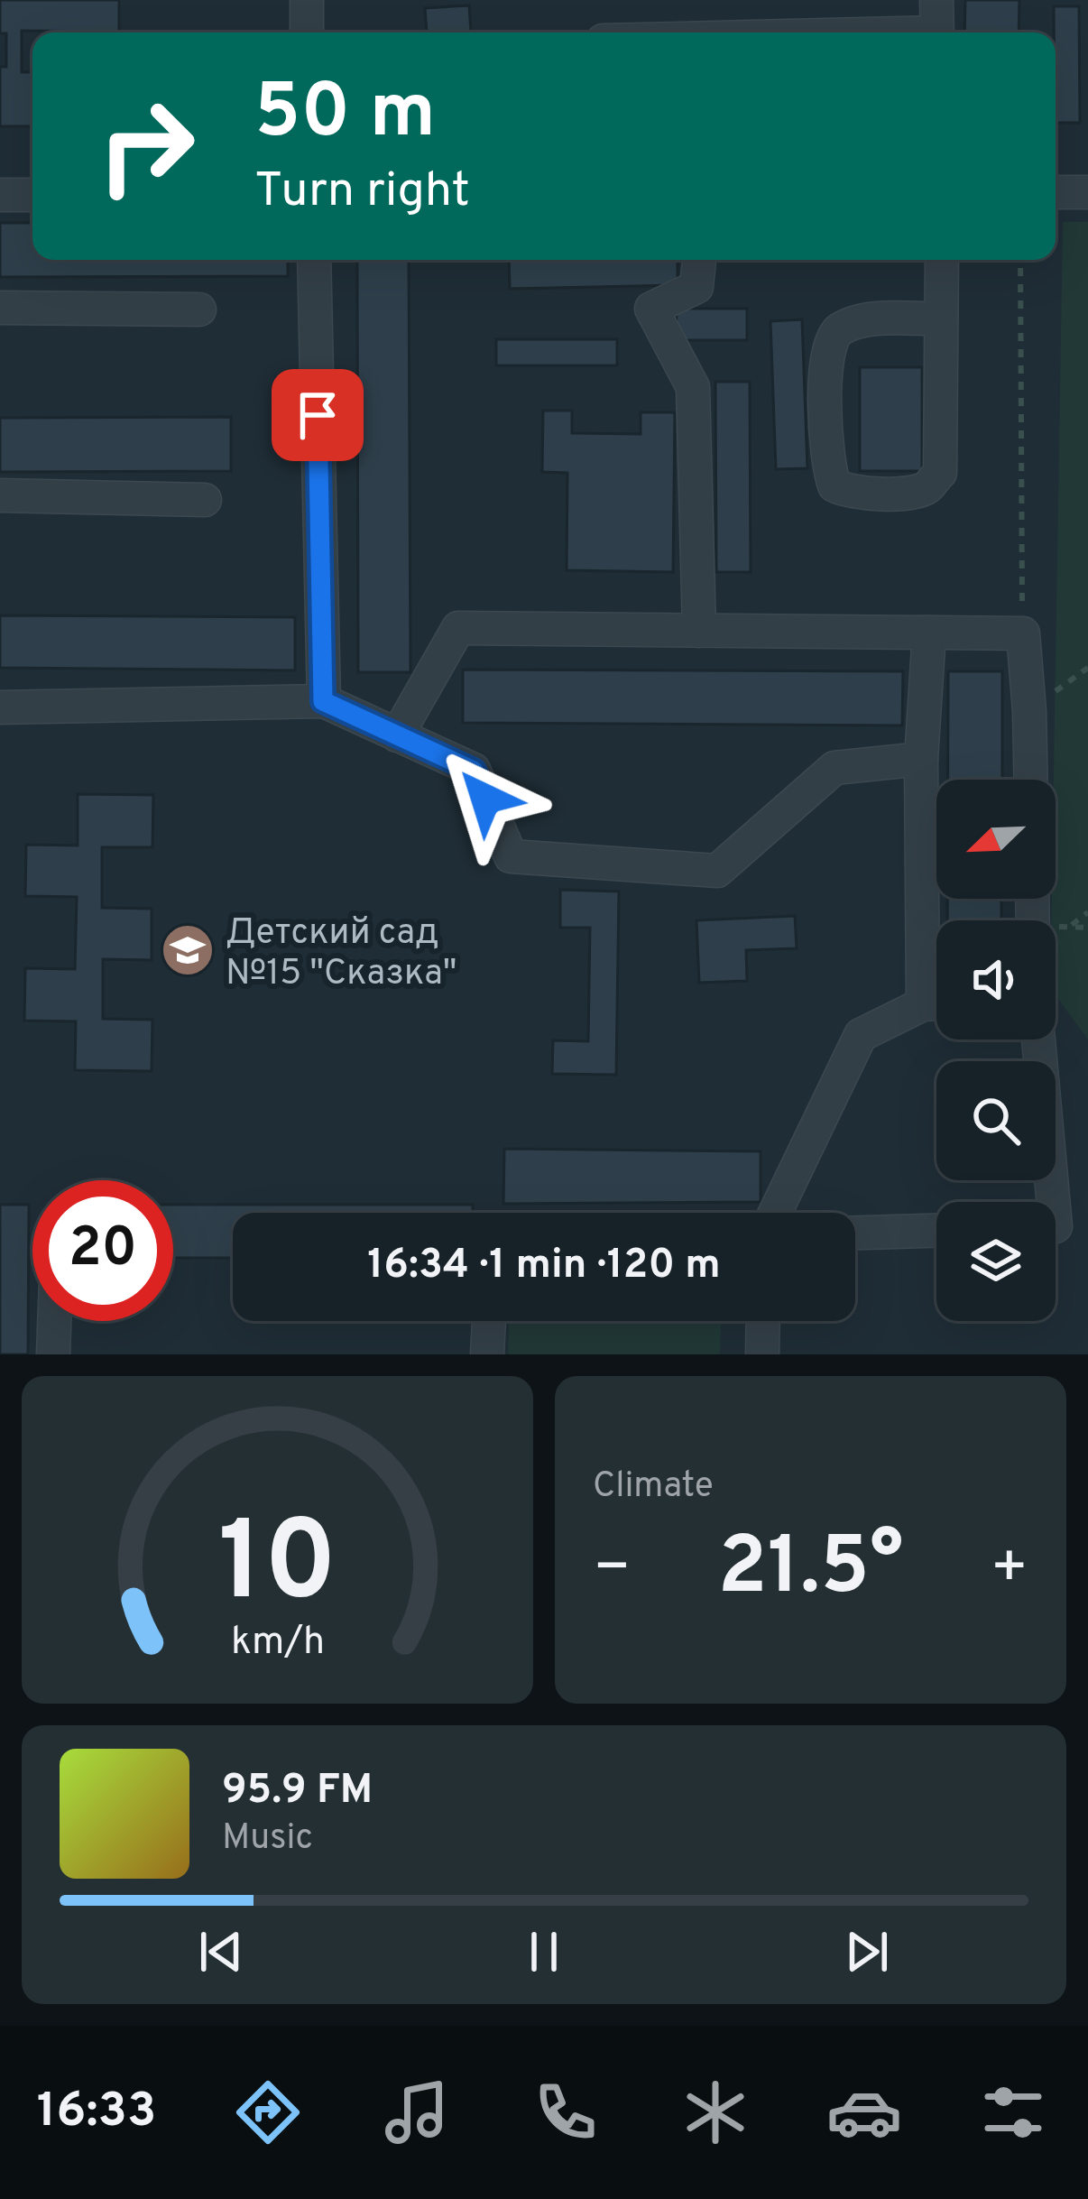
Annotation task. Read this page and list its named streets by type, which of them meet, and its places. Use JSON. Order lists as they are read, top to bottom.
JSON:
{
  "places": {
    "school or university": ["Детский сад №15 \"Сказка\""]
  },
  "north": "bottom left",
  "page": {
    "turn": ["50 m", "Turn right"],
    "limit": "20",
    "trip": "16:34 · 1 min · 120 m",
    "tile": "Climate",
    "heat": ["−", "21.5°", "+"],
    "song": ["95.9 FM", "Music"],
    "tabs": "16:33",
    "gauge": ["10", "km/h"]
  }
}
